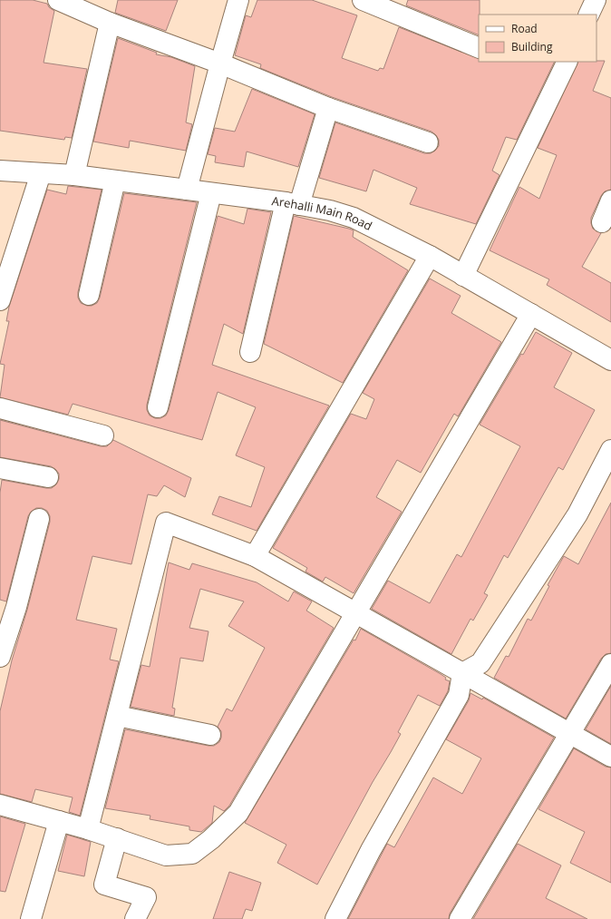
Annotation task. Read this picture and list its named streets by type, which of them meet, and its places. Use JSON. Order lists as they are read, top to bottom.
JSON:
{
  "streets": {
    "street": ["Arehalli Main Road"]
  },
  "legend": ["Road", "Building"]
}
